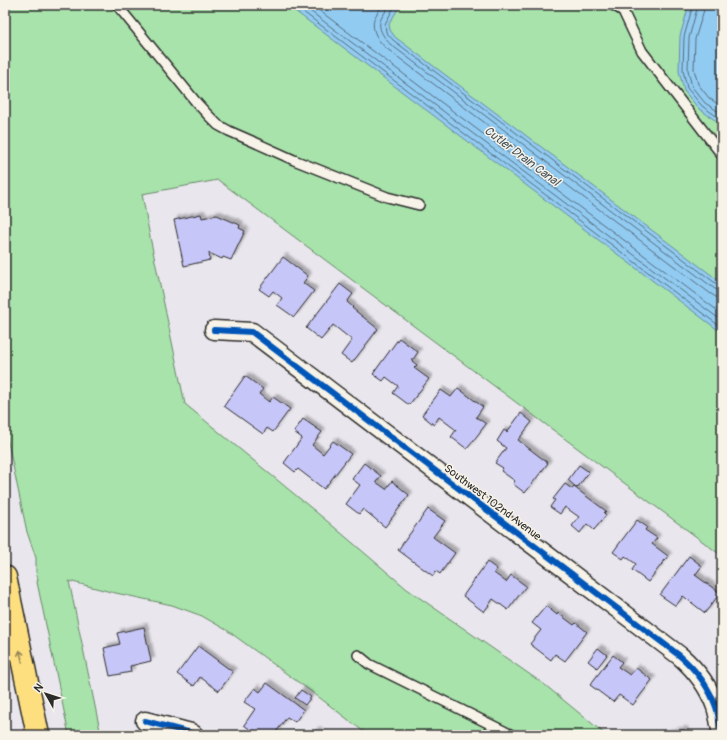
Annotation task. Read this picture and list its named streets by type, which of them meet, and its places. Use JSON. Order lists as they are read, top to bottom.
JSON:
{
  "streets": {
    "street": ["Southwest 102nd Avenue"]
  },
  "water": ["Cutler Drain Canal"],
  "north": "top left"
}
